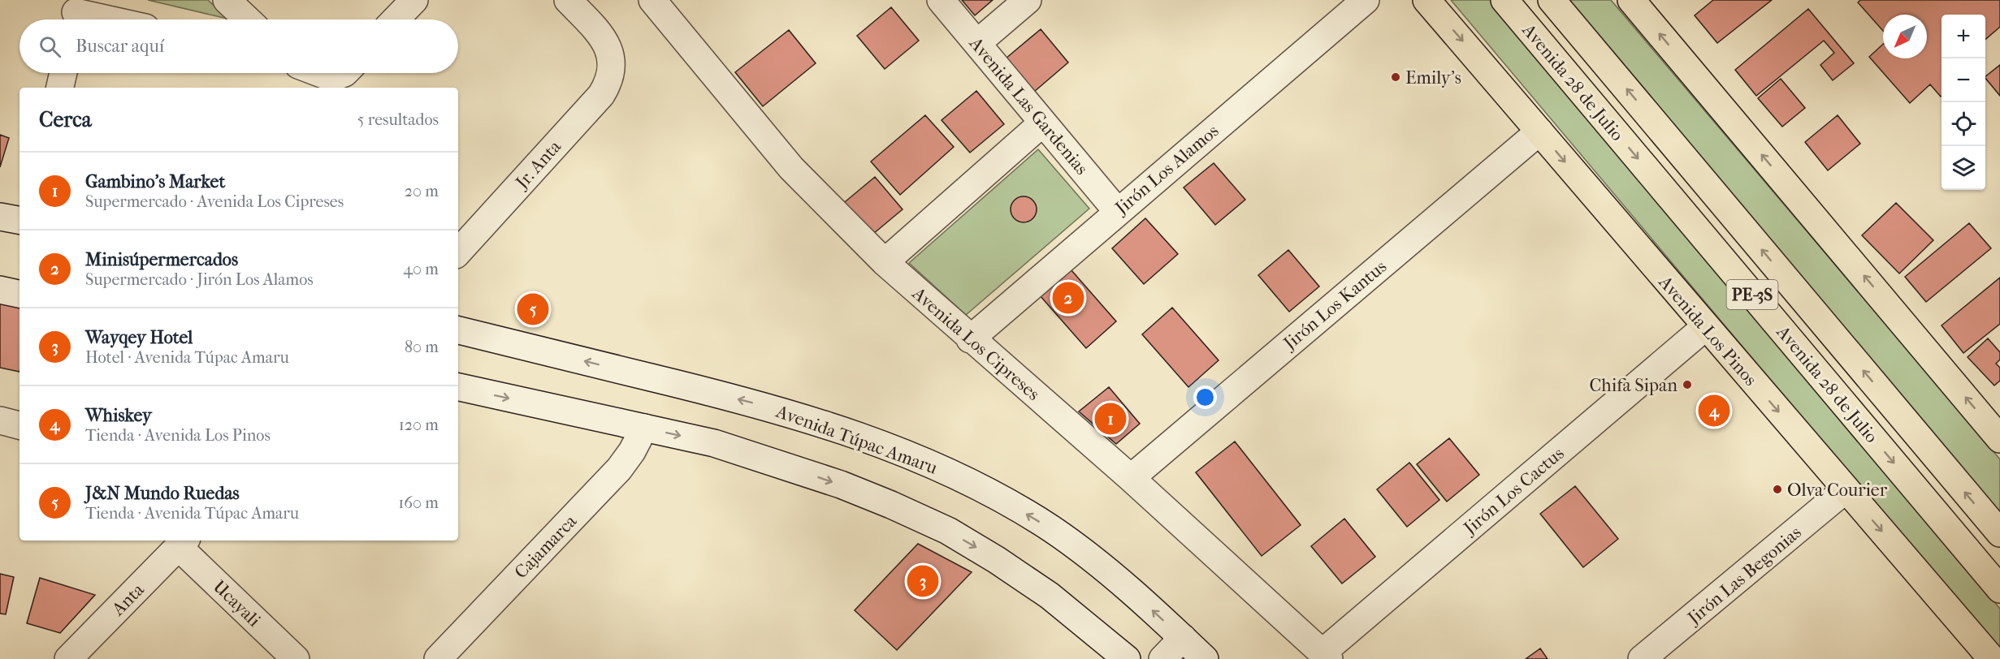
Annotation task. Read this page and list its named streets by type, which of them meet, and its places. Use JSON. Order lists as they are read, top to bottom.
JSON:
{
  "streets": {
    "main road": ["Avenida 28 de Julio", "PE-3S", "Avenida Los Pinos"],
    "street": [
      "Avenida Las Gardenias",
      "Jr. Anta",
      "Jirón Los Alamos",
      "Jirón Los Kantus",
      "Avenida Los Cipreses",
      "Avenida Túpac Amaru",
      "Jirón Los Cactus",
      "Cajamarca",
      "Jirón Las Begonias",
      "Anta",
      "Ucayali"
    ]
  },
  "crossings": [
    ["Avenida Las Gardenias", "Jirón Los Alamos"],
    ["Jirón Los Alamos", "Avenida Los Cipreses"],
    ["Jirón Los Kantus", "Avenida Los Pinos"],
    ["Jirón Los Kantus", "Avenida Los Cipreses"],
    ["Avenida Los Pinos", "Jirón Los Cactus"],
    ["Avenida Los Pinos", "Jirón Las Begonias"],
    ["Avenida Los Cipreses", "Jirón Los Cactus"],
    ["Anta", "Ucayali"]
  ],
  "places": ["Emily's", "Chifa Sipan", "Olva Courier"],
  "north": "bottom left",
  "page": {
    "map_buttons": ["+", "−"],
    "search": "Buscar aquí",
    "heading": ["Cerca", "5 resultados"],
    "list": [
      {
        "mark": "1",
        "name": "Gambino's Market",
        "note": "Supermercado · Avenida Los Cipreses",
        "value": "20 m"
      },
      {
        "mark": "2",
        "name": "Minisúpermercados",
        "note": "Supermercado · Jirón Los Alamos",
        "value": "40 m"
      },
      {
        "mark": "3",
        "name": "Wayqey Hotel",
        "note": "Hotel · Avenida Túpac Amaru",
        "value": "80 m"
      },
      {
        "mark": "4",
        "name": "Whiskey",
        "note": "Tienda · Avenida Los Pinos",
        "value": "120 m"
      },
      {
        "mark": "5",
        "name": "J&N Mundo Ruedas",
        "note": "Tienda · Avenida Túpac Amaru",
        "value": "160 m"
      }
    ],
    "pins": [
      "2",
      "5",
      "4",
      "1",
      "3"
    ]
  }
}
